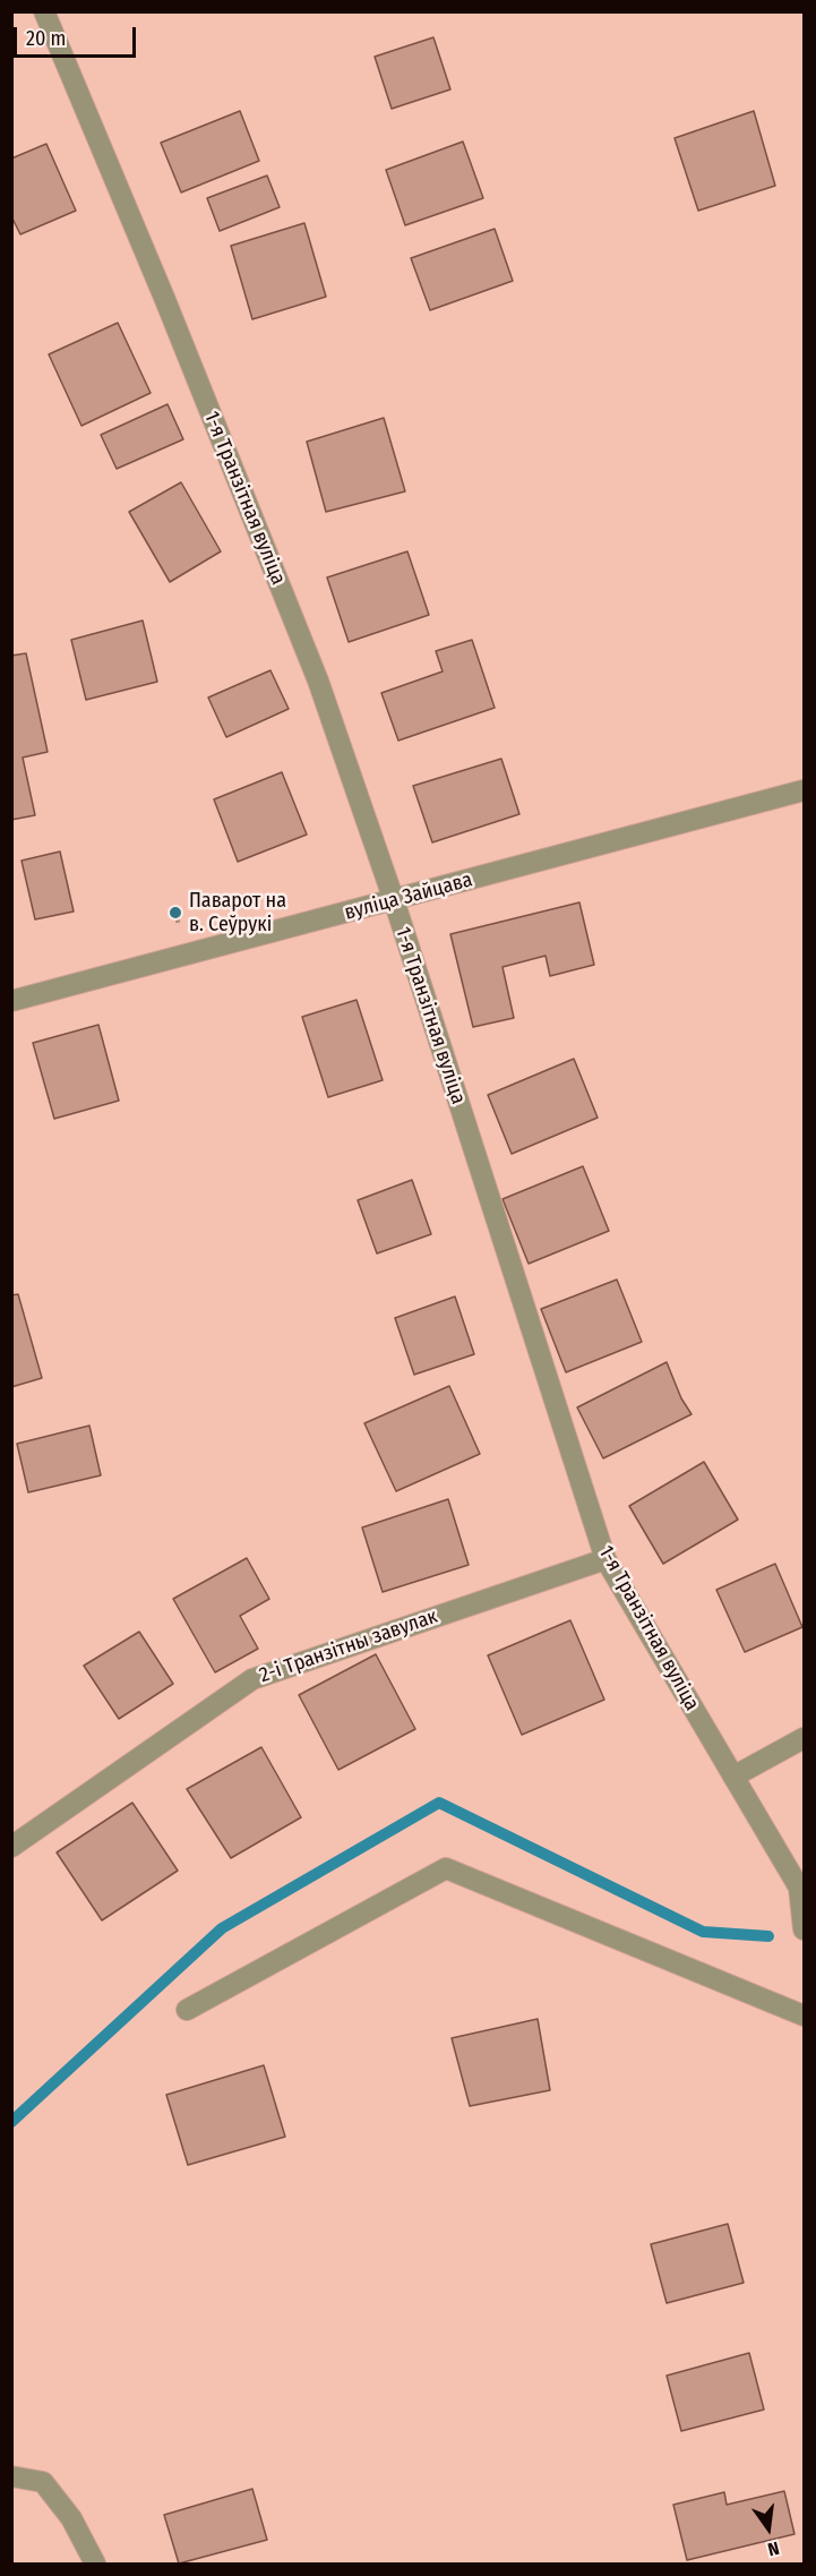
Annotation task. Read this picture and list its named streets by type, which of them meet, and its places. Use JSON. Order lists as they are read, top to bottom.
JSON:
{
  "streets": {
    "street": ["1-я Транзітная вуліца", "вуліца Зайцава", "2-і Транзітны завулак"]
  },
  "crossings": [
    ["1-я Транзітная вуліца", "вуліца Зайцава"],
    ["1-я Транзітная вуліца", "2-і Транзітны завулак"]
  ],
  "places": ["Паварот на в. Сеўрукі"],
  "scale_bar": "20 m",
  "north": "bottom"
}
